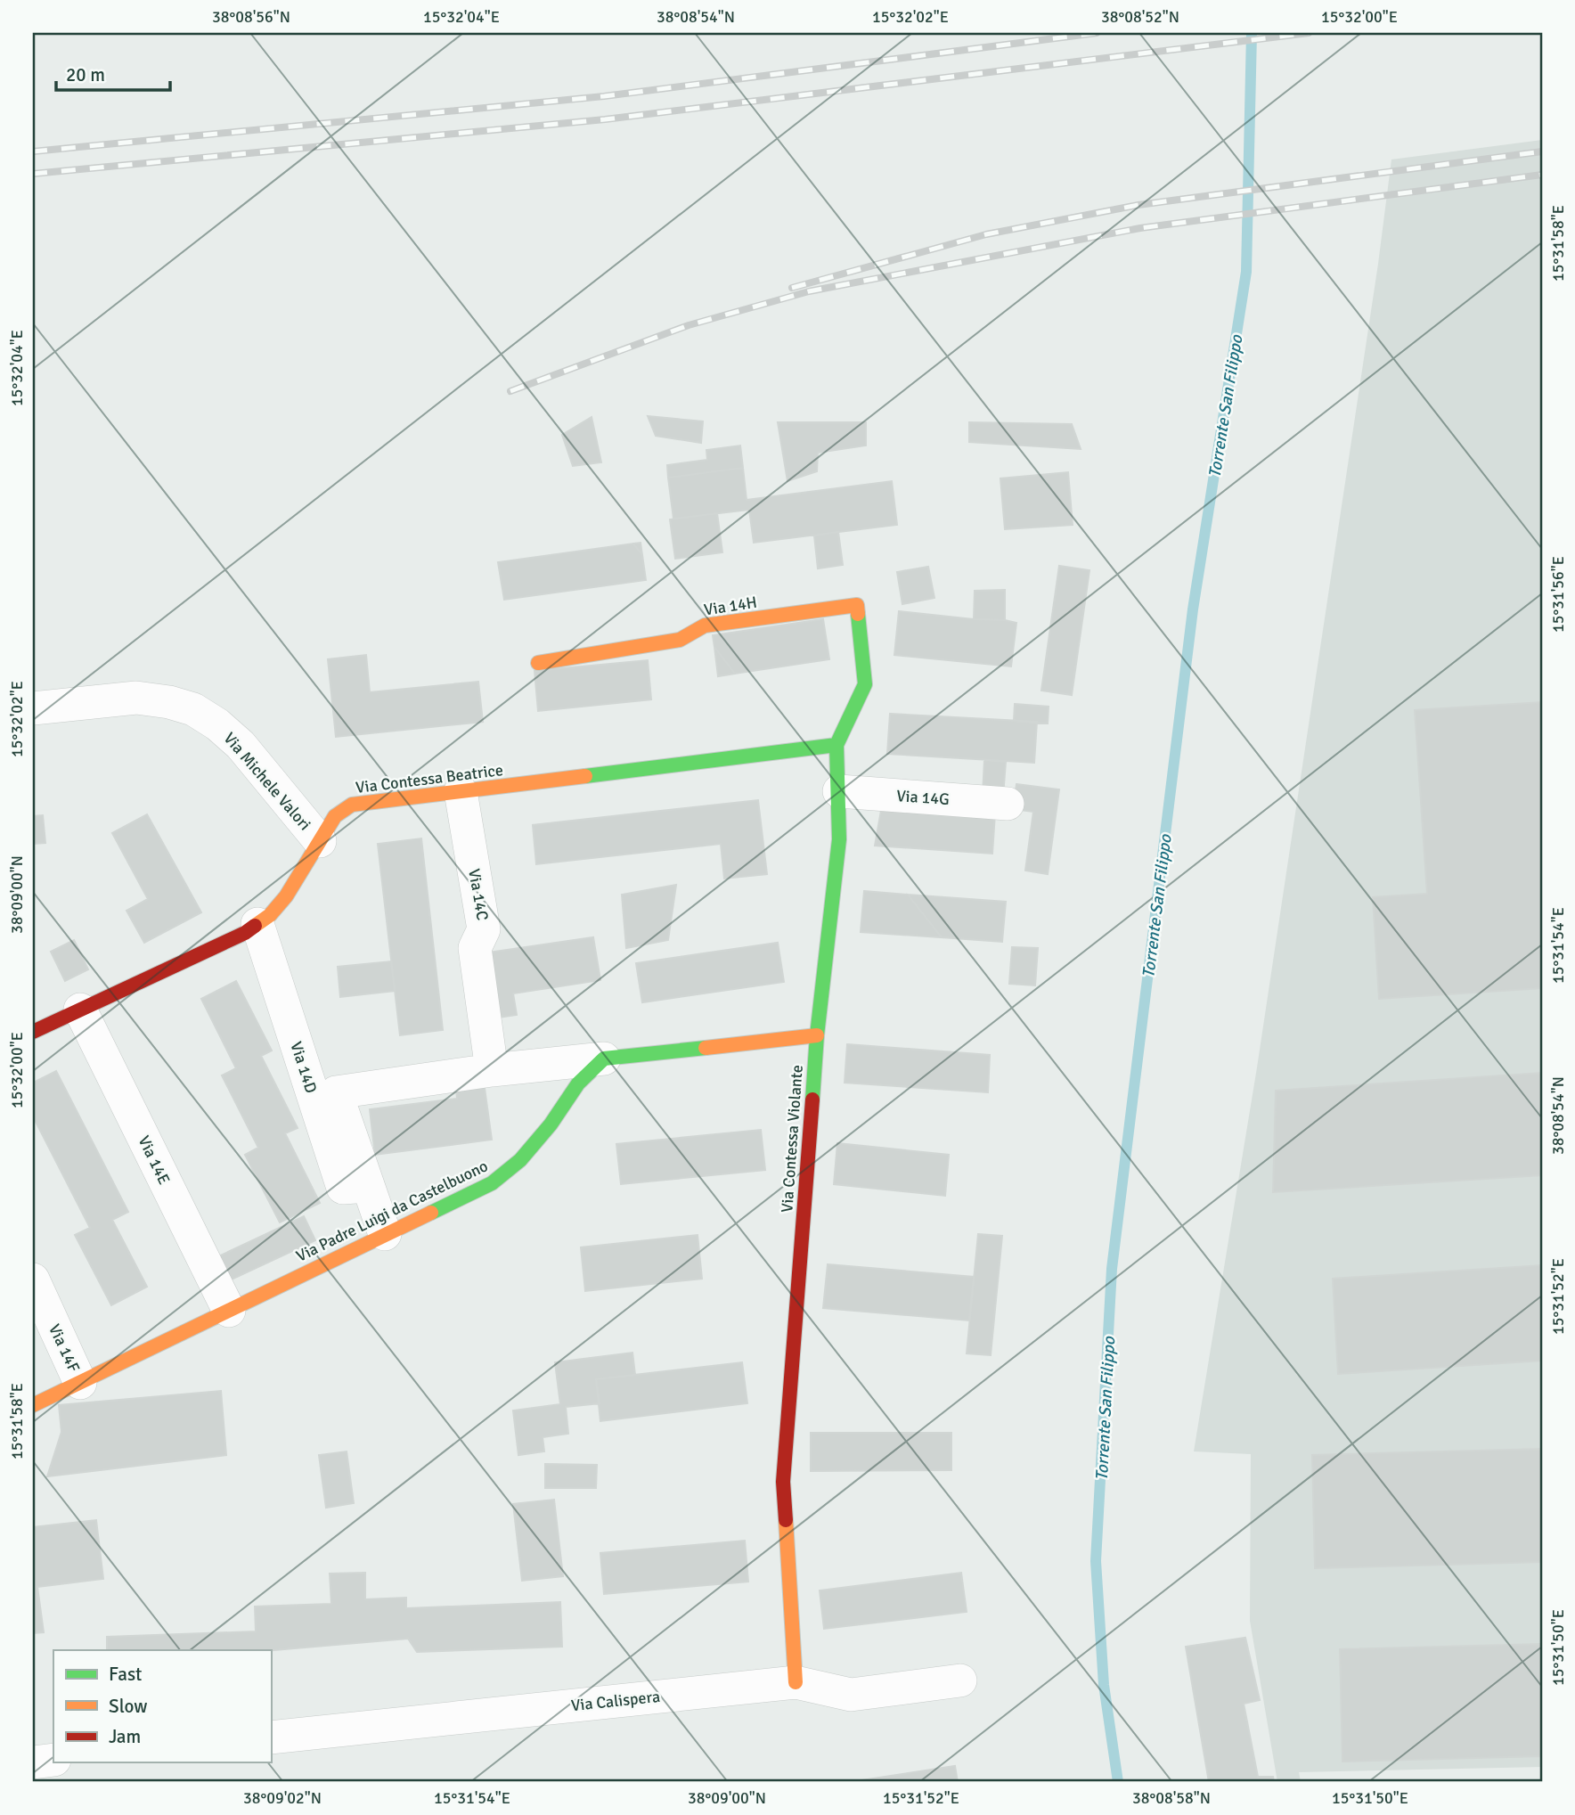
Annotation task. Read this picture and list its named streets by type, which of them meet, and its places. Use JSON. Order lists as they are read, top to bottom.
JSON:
{
  "streets": {
    "street": [
      "Via 14H",
      "Via Contessa Beatrice",
      "Via Michele Valori",
      "Via 14G",
      "Via 14C",
      "Via 14D",
      "Via Contessa Violante",
      "Via 14E",
      "Via Padre Luigi da Castelbuono",
      "Via 14F",
      "Via Calispera"
    ]
  },
  "crossings": [
    ["Via 14H", "Via Contessa Violante"],
    ["Via Contessa Beatrice", "Via Michele Valori"],
    ["Via Contessa Beatrice", "Via 14C"],
    ["Via Contessa Beatrice", "Via 14D"],
    ["Via Contessa Beatrice", "Via Contessa Violante"],
    ["Via Contessa Beatrice", "Via 14E"],
    ["Via 14G", "Via Contessa Violante"],
    ["Via Contessa Violante", "Via Calispera"],
    ["Via 14E", "Via Padre Luigi da Castelbuono"],
    ["Via Padre Luigi da Castelbuono", "Via 14F"]
  ],
  "water": ["Torrente San Filippo"],
  "legend": ["Fast", "Slow", "Jam"],
  "scale_bar": "20 m",
  "coordinates": [
    "38°08'56\"N",
    "15°32'04\"E",
    "38°08'54\"N",
    "15°32'02\"E",
    "38°08'52\"N",
    "15°32'00\"E",
    "15°31'58\"E",
    "15°31'56\"E",
    "38°09'00\"N",
    "15°31'54\"E",
    "15°31'52\"E",
    "15°31'50\"E",
    "38°09'02\"N",
    "38°08'58\"N"
  ]
}
